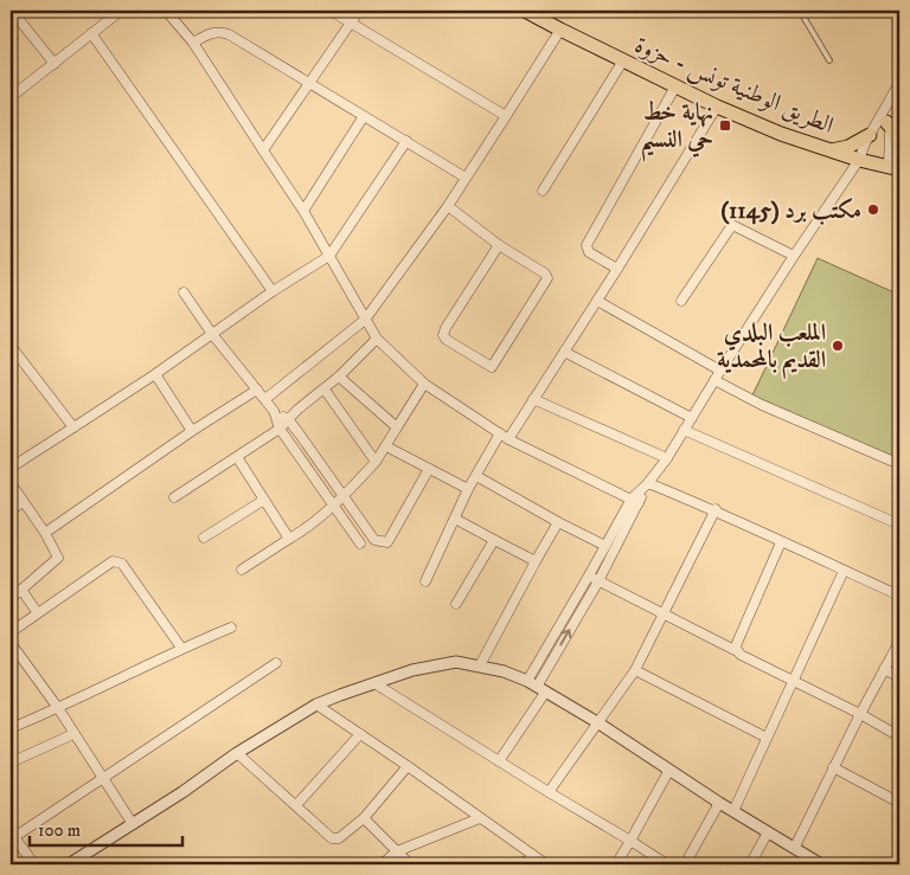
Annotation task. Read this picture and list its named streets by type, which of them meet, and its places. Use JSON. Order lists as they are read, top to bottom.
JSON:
{
  "streets": {
    "main road": ["الطريق الوطنية تونس - حزوة"]
  },
  "places": {
    "transit": ["نهاية خط حي النسيم"],
    "other": ["مكتب برد (1145)", "الملعب البلدي القديم بالمحمدية"]
  },
  "scale_bar": "100 m"
}
